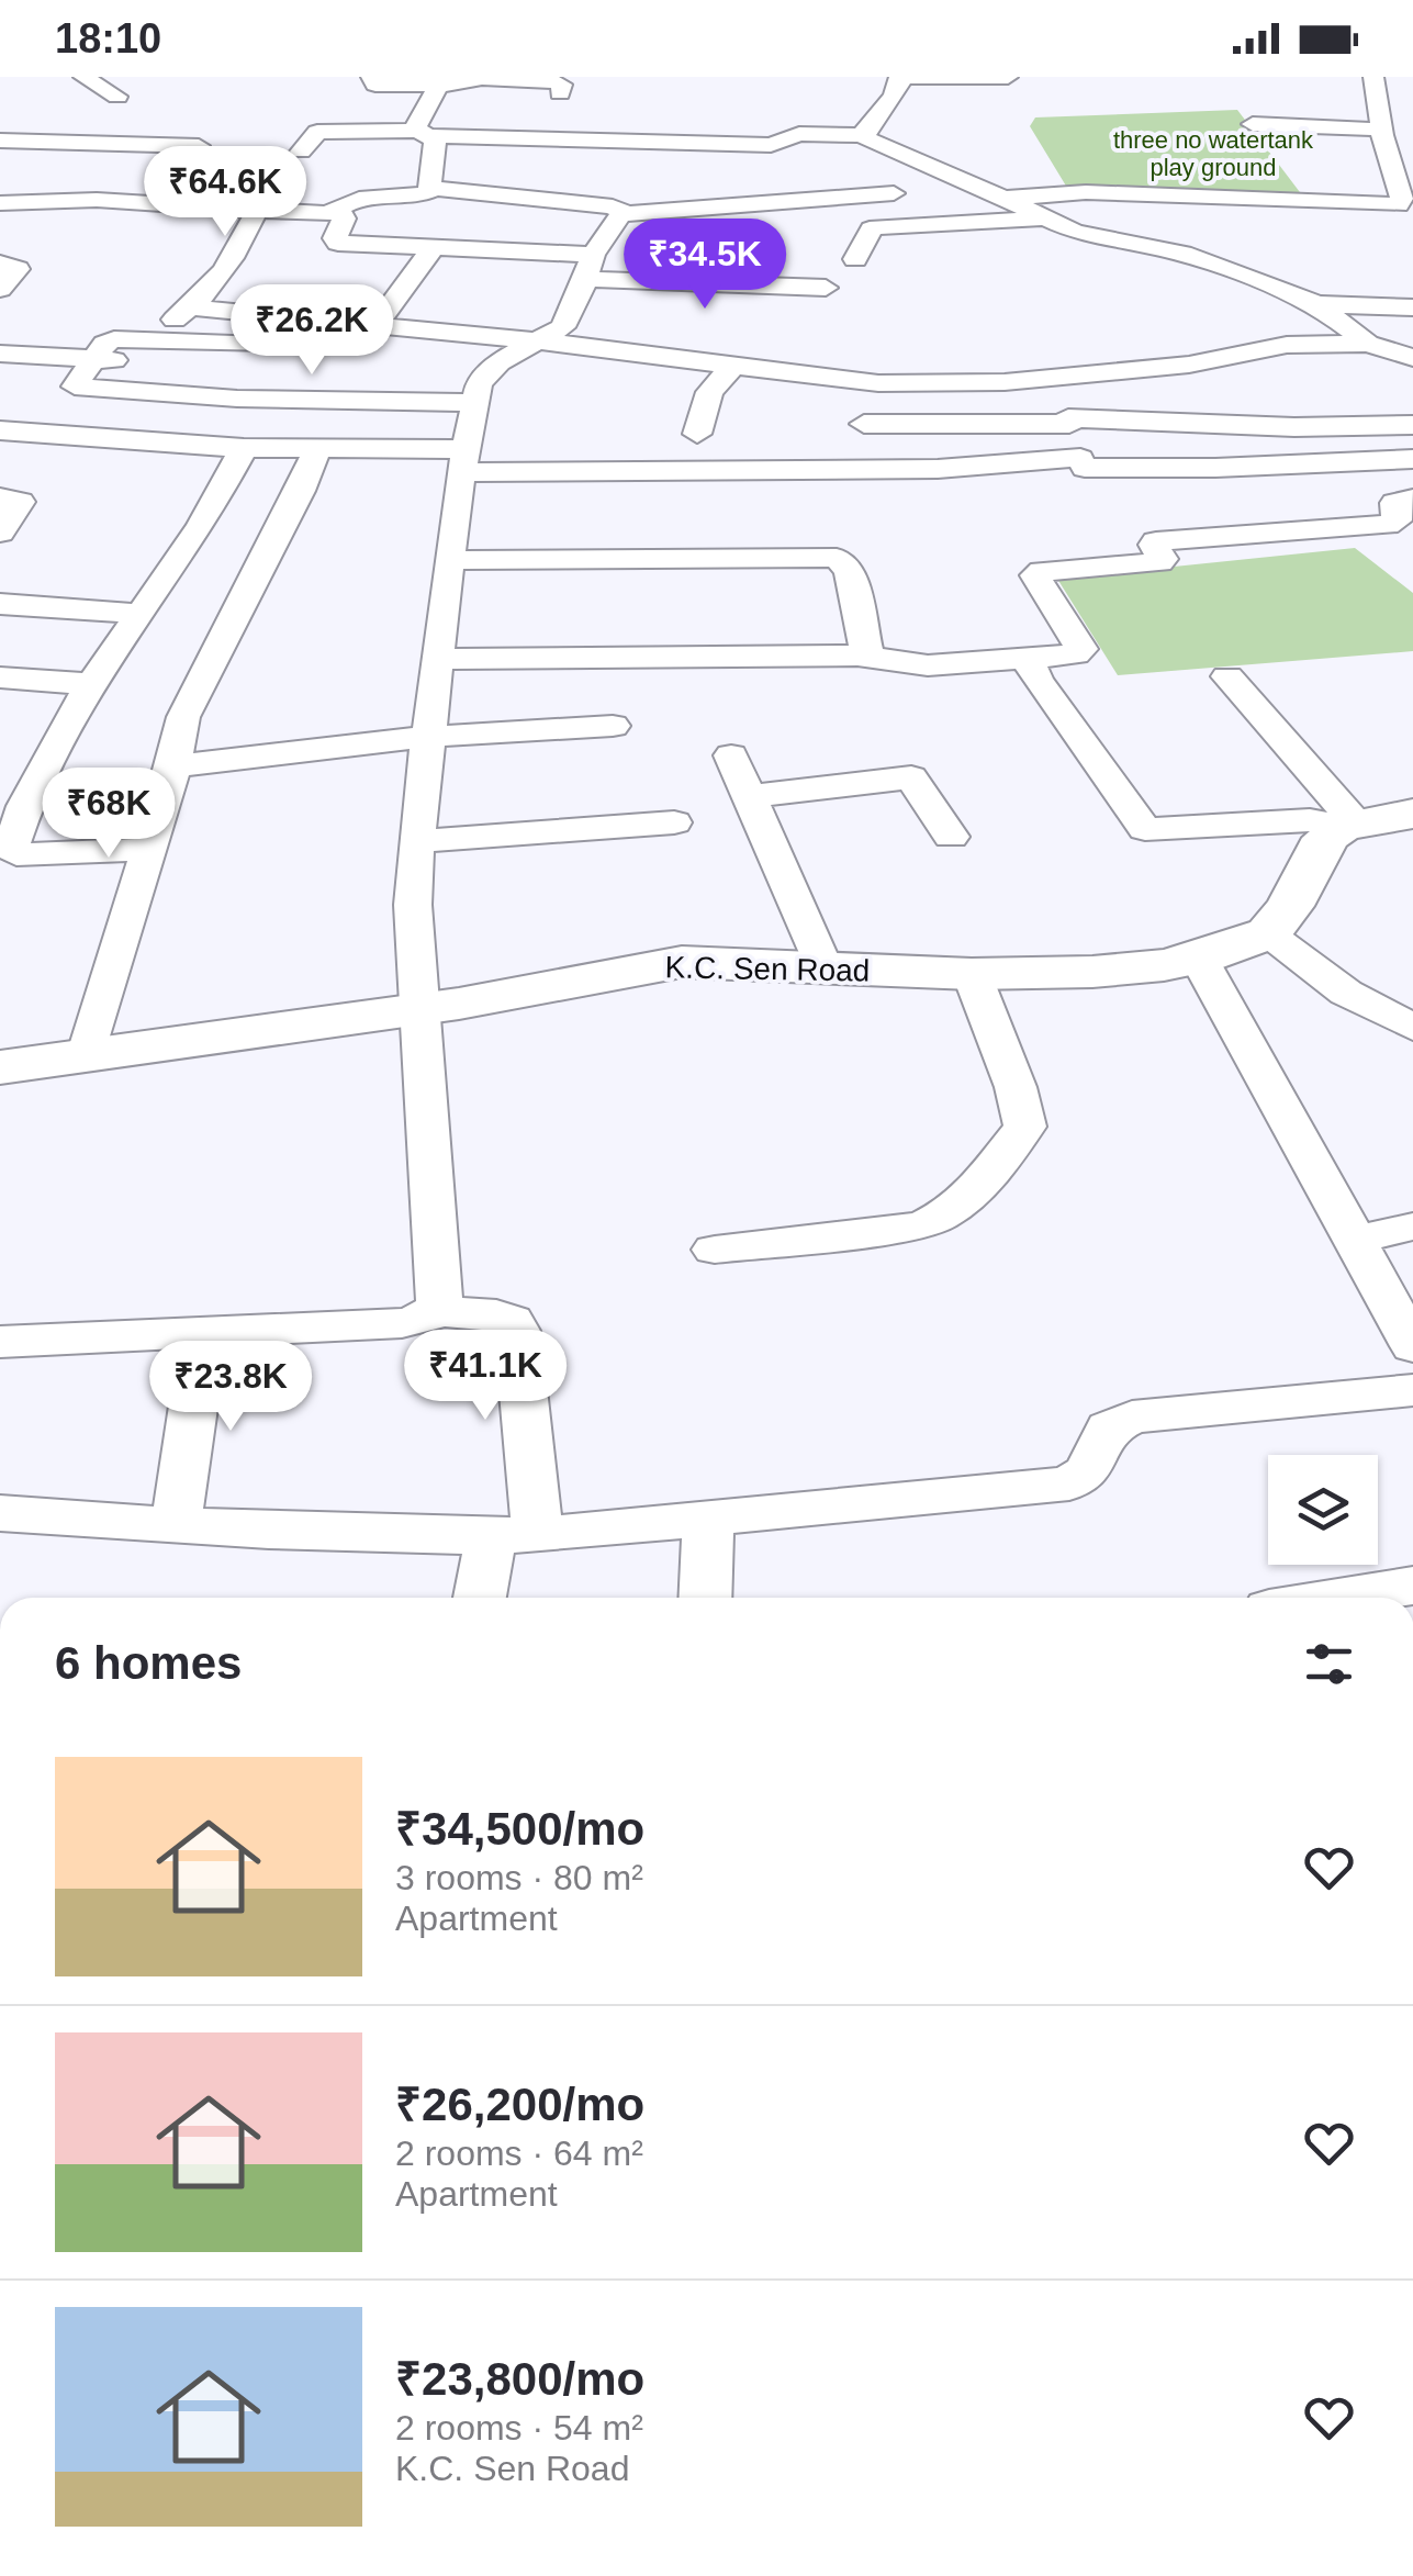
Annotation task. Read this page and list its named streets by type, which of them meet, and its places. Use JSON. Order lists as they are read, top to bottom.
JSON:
{
  "streets": {
    "street": ["K.C. Sen Road"]
  },
  "parks": ["three no watertank play ground"],
  "page": {
    "status": "18:10",
    "price": [
      "₹64.6K",
      "₹34.5K",
      "₹26.2K",
      "₹68K",
      "₹41.1K",
      "₹23.8K"
    ],
    "heading": "6 homes",
    "list": [
      {
        "name": "₹34,500/mo",
        "note": "3 rooms · 80 m² · Apartment"
      },
      {
        "name": "₹26,200/mo",
        "note": "2 rooms · 64 m² · Apartment"
      },
      {
        "name": "₹23,800/mo",
        "note": "2 rooms · 54 m² · K.C. Sen Road"
      }
    ]
  }
}
